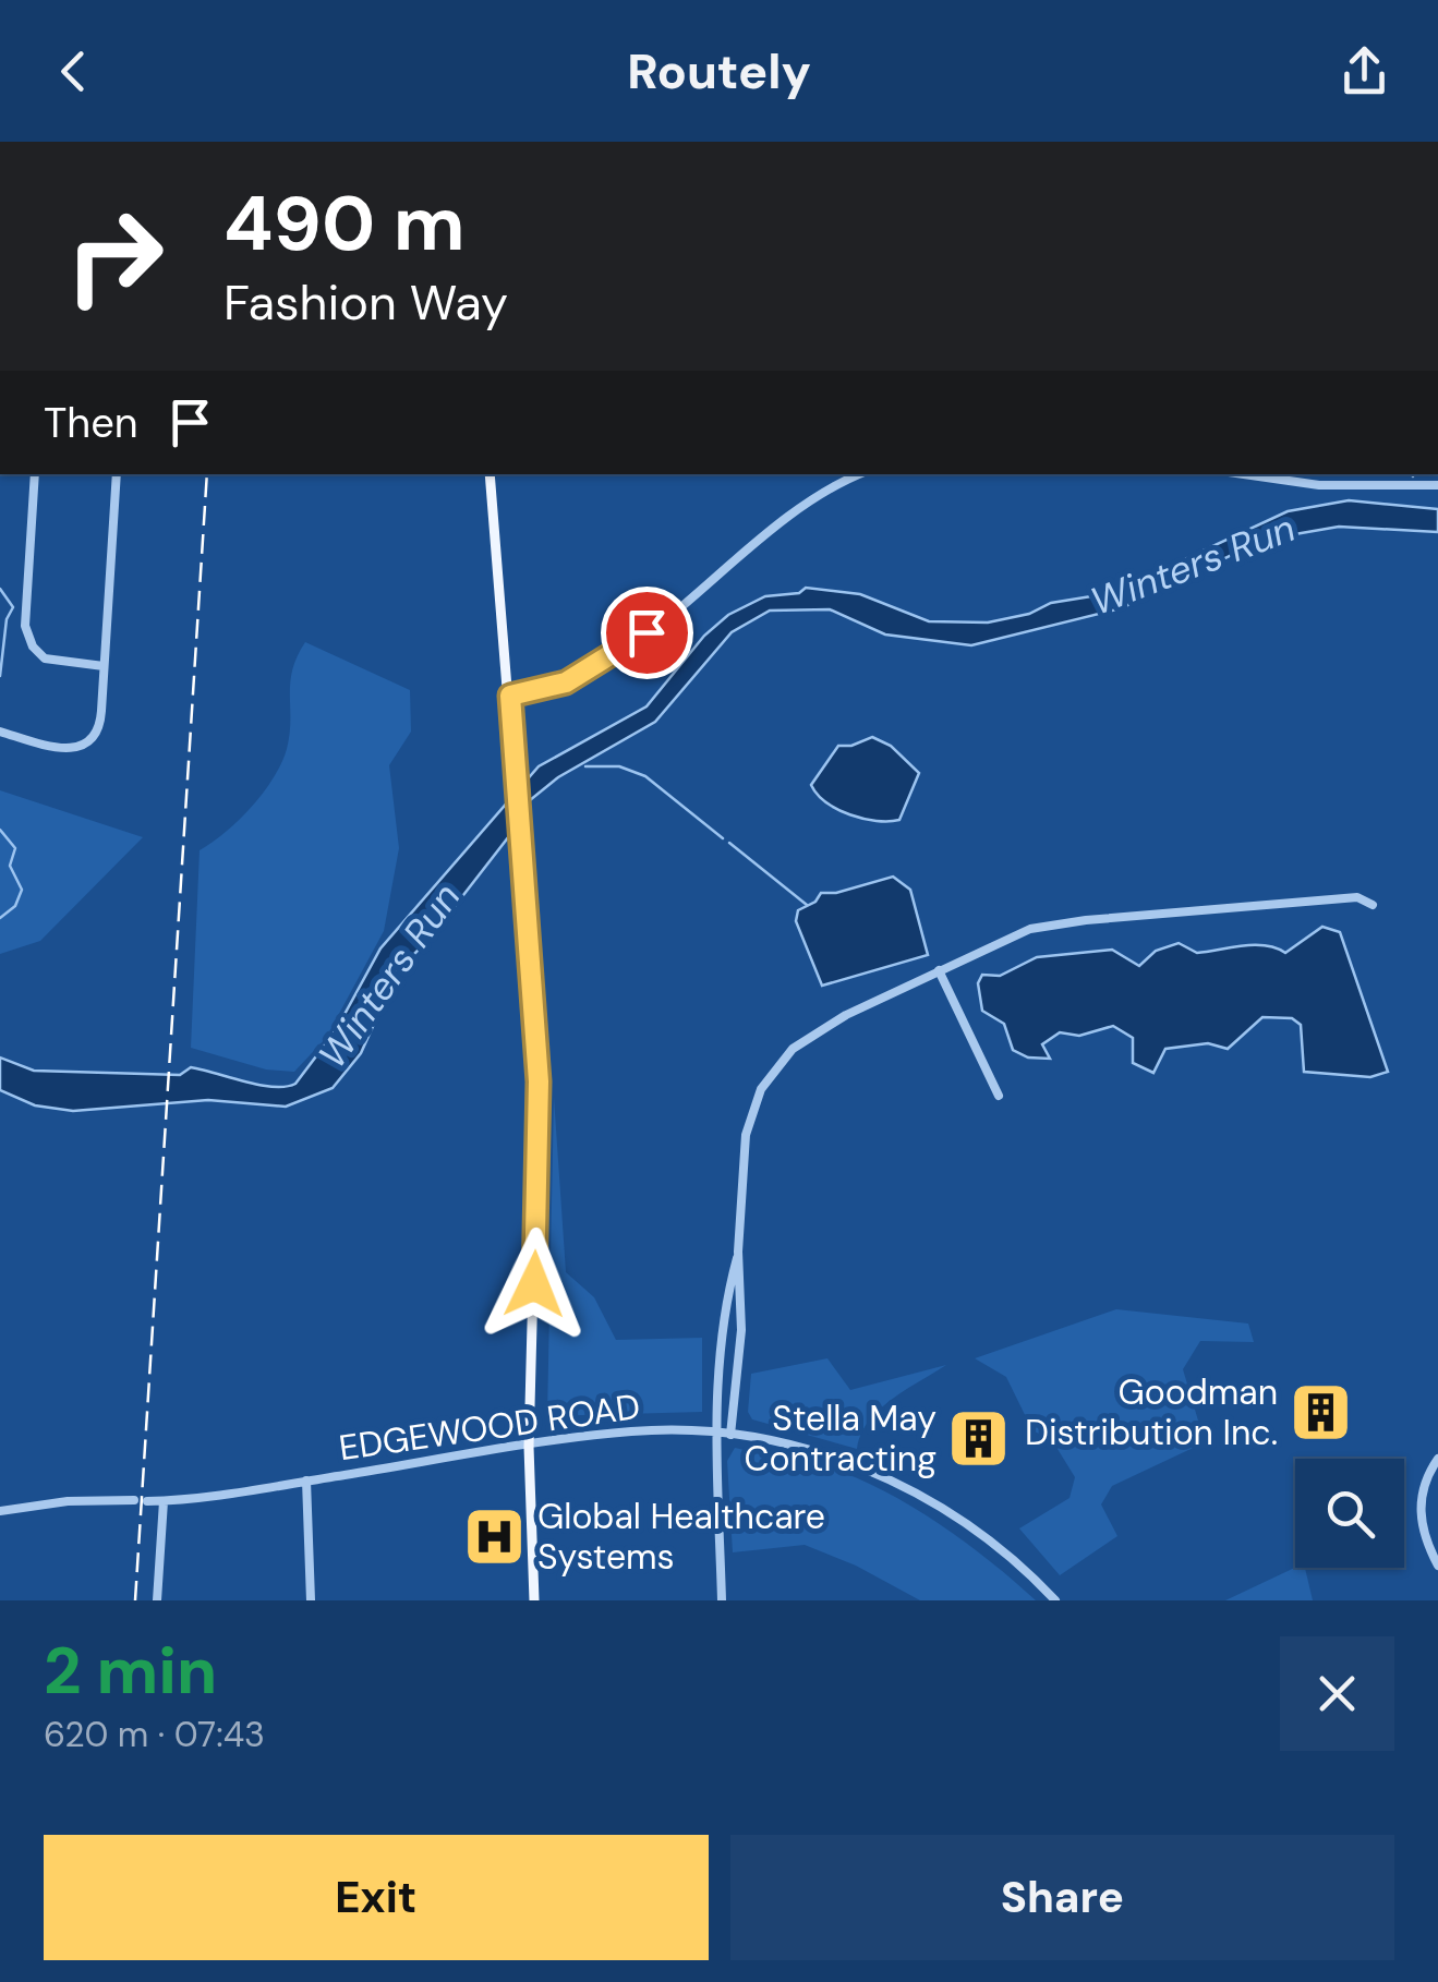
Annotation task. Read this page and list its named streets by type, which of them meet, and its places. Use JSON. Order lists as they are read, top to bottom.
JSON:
{
  "streets": {
    "street": ["EDGEWOOD ROAD"]
  },
  "water": ["Winters Run"],
  "places": {
    "building": ["Goodman Distribution Inc.", "Stella May Contracting"],
    "hospital": ["Global Healthcare Systems"]
  },
  "page": {
    "header": "Routely",
    "turn": ["490 m", "Fashion Way"],
    "then": "Then",
    "heading": ["2 min", "620 m · 07:43"],
    "buttons": ["Exit", "Share"]
  }
}
